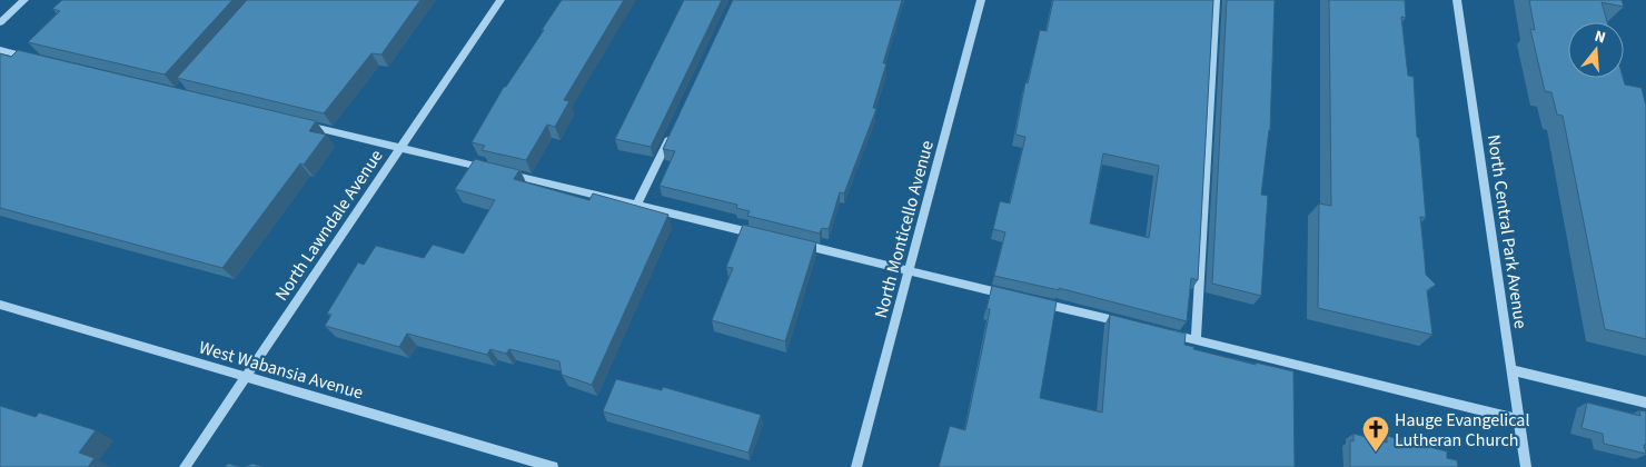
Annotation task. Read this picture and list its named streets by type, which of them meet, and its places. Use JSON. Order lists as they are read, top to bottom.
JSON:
{
  "streets": {
    "street": [
      "North Lawndale Avenue",
      "North Monticello Avenue",
      "North Central Park Avenue",
      "West Wabansia Avenue"
    ]
  },
  "crossings": [
    ["North Lawndale Avenue", "West Wabansia Avenue"]
  ],
  "places": {
    "church": ["Hauge Evangelical Lutheran Church"]
  },
  "north": "top"
}
